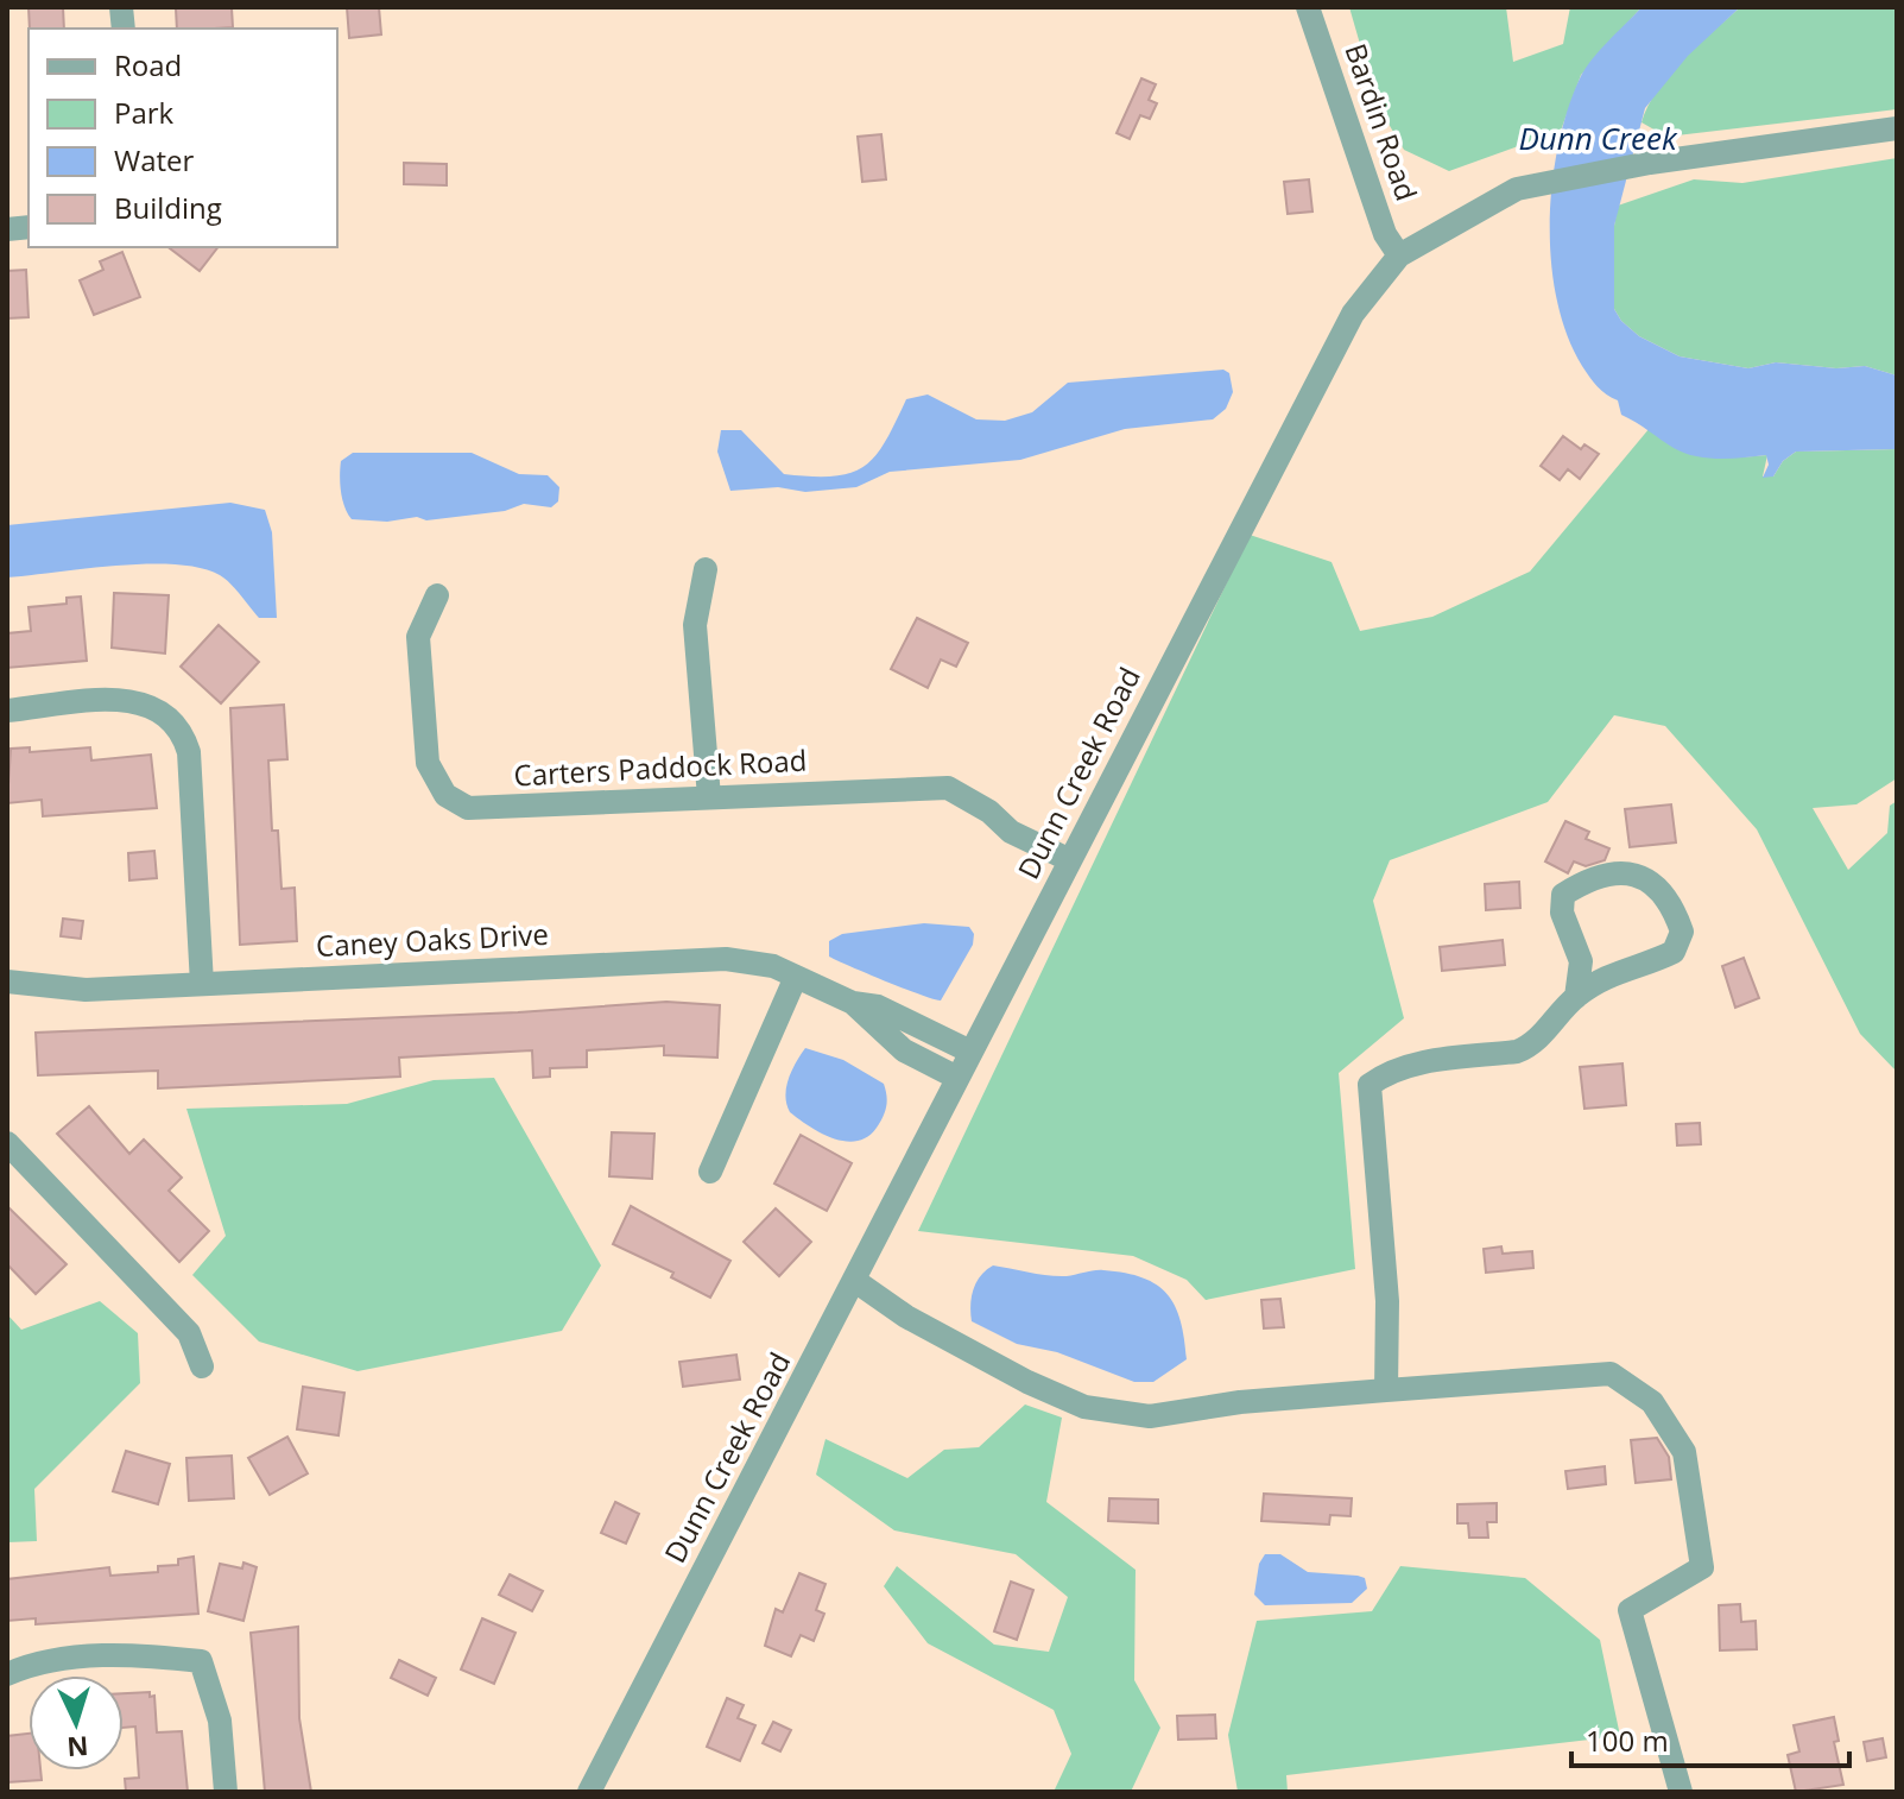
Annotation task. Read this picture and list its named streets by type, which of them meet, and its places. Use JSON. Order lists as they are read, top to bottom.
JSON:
{
  "streets": {
    "street": [
      "Bardin Road",
      "Carters Paddock Road",
      "Dunn Creek Road",
      "Caney Oaks Drive"
    ]
  },
  "crossings": [
    ["Bardin Road", "Dunn Creek Road"],
    ["Carters Paddock Road", "Dunn Creek Road"],
    ["Dunn Creek Road", "Caney Oaks Drive"]
  ],
  "water": ["Dunn Creek"],
  "legend": [
    "Road",
    "Park",
    "Water",
    "Building"
  ],
  "scale_bar": "100 m",
  "north": "bottom"
}
